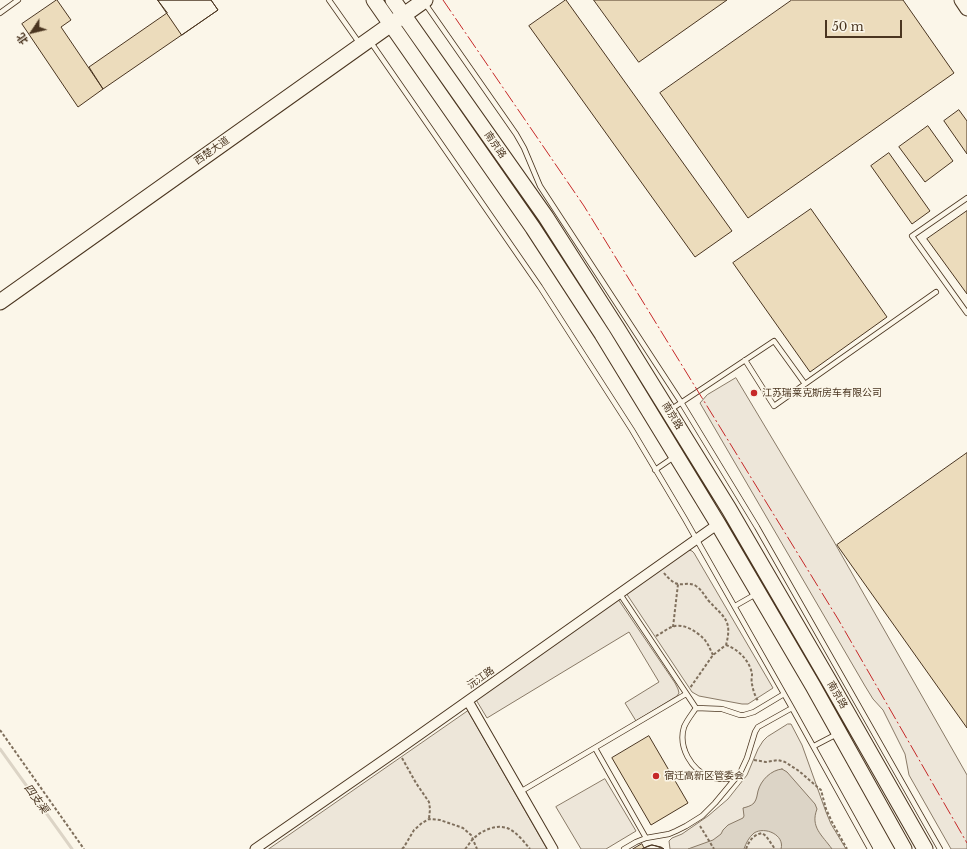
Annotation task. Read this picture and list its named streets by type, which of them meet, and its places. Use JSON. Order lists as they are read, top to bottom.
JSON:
{
  "streets": {
    "main road": ["南京路", "西楚大道"],
    "street": ["沅江路"]
  },
  "crossings": [
    ["南京路", "西楚大道"],
    ["南京路", "沅江路"]
  ],
  "water": ["四支渠"],
  "places": ["江苏瑞莱克斯房车有限公司", "宿迁高新区管委会"],
  "scale_bar": "50 m",
  "north": "bottom left"
}
